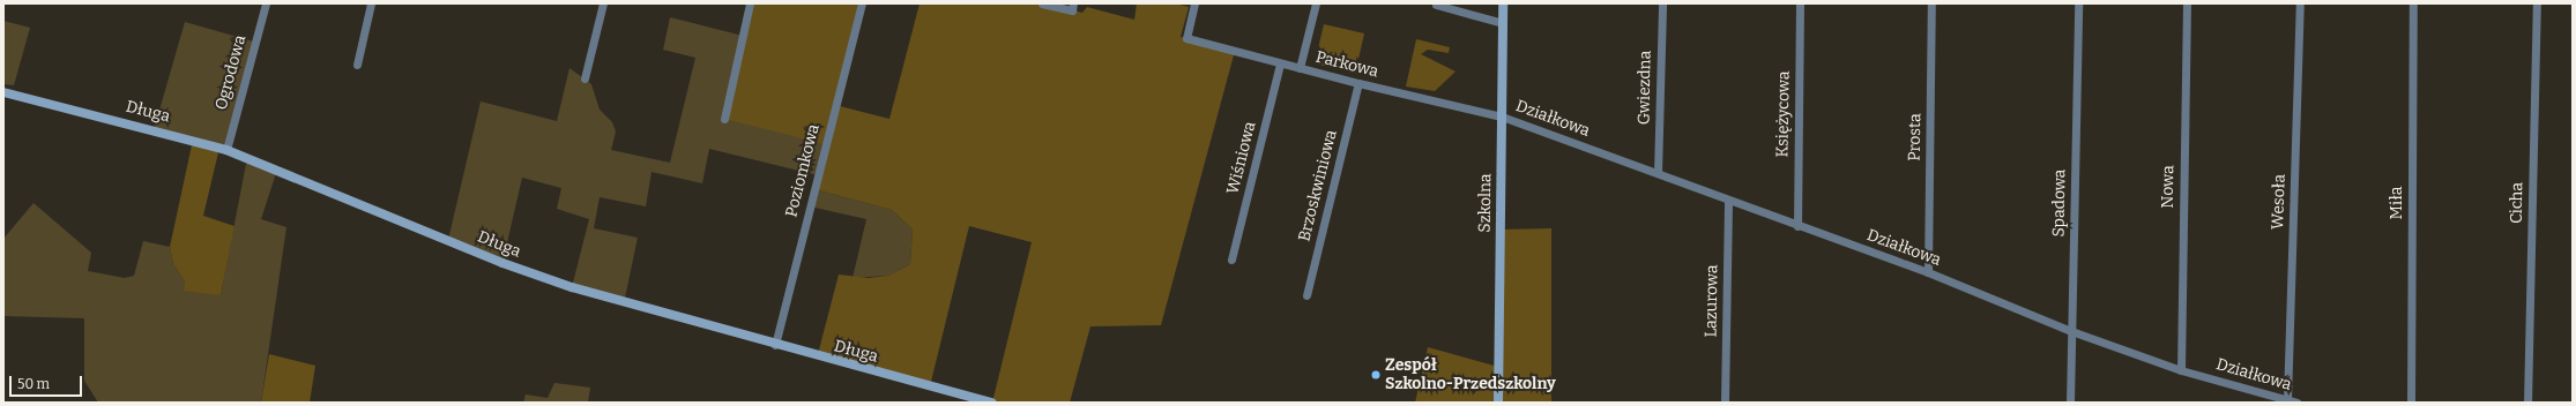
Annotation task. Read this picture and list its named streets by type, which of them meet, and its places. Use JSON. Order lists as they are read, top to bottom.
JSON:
{
  "streets": {
    "street": [
      "Parkowa",
      "Ogrodowa",
      "Gwiezdna",
      "Długa",
      "Księżycowa",
      "Działkowa",
      "Prosta",
      "Wiśniowa",
      "Poziomkowa",
      "Brzoskwiniowa",
      "Nowa",
      "Wesoła",
      "Szkolna",
      "Spadowa",
      "Miła",
      "Cicha",
      "Lazurowa"
    ]
  },
  "crossings": [
    ["Parkowa", "Działkowa"],
    ["Parkowa", "Wiśniowa"],
    ["Parkowa", "Brzoskwiniowa"],
    ["Parkowa", "Szkolna"],
    ["Ogrodowa", "Długa"],
    ["Gwiezdna", "Działkowa"],
    ["Długa", "Poziomkowa"],
    ["Księżycowa", "Działkowa"],
    ["Działkowa", "Prosta"],
    ["Działkowa", "Nowa"],
    ["Działkowa", "Wesoła"],
    ["Działkowa", "Szkolna"],
    ["Działkowa", "Spadowa"],
    ["Działkowa", "Lazurowa"]
  ],
  "places": ["Zespół Szkolno-Przedszkolny"],
  "scale_bar": "50 m"
}
